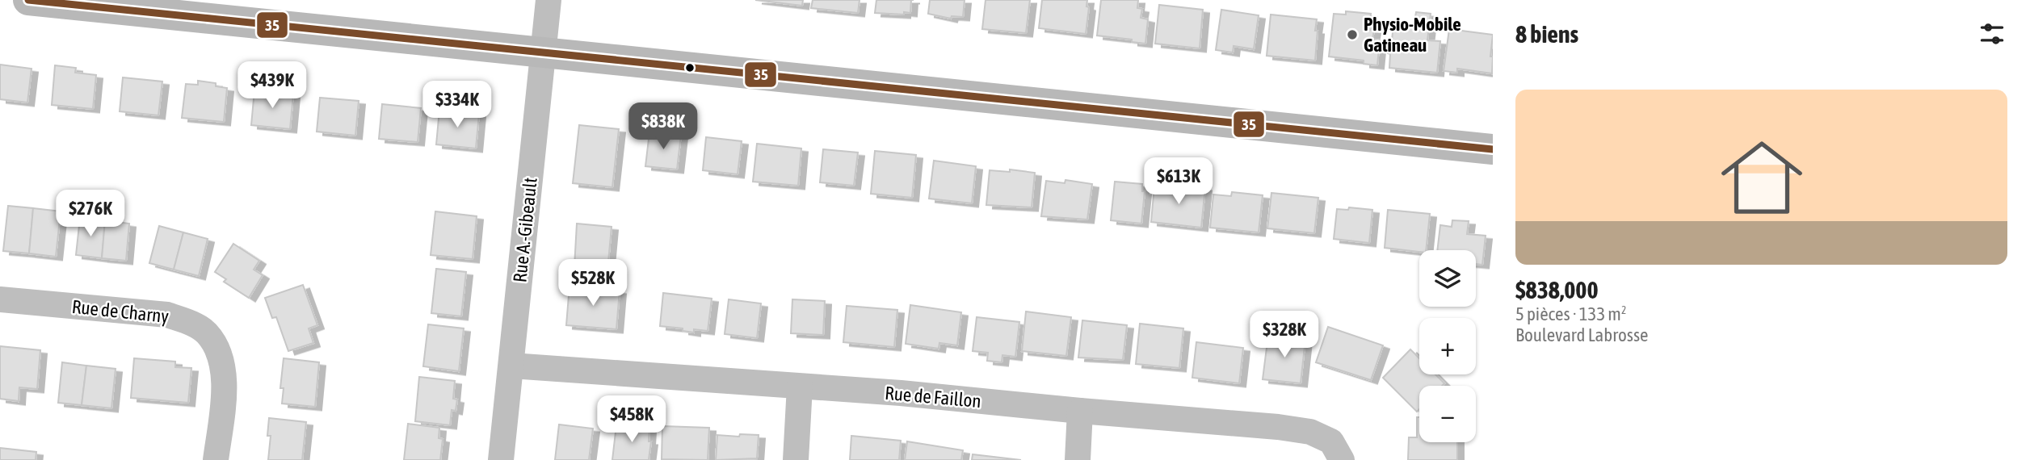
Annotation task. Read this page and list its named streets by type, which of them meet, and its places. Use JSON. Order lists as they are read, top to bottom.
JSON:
{
  "streets": {
    "street": ["Rue A.-Gibeault", "Rue de Charny", "Rue de Faillon"]
  },
  "crossings": [
    ["Rue A.-Gibeault", "Rue de Faillon"]
  ],
  "places": ["Physio-Mobile Gatineau"],
  "lines": ["transit line 35"],
  "page": {
    "heading": "8 biens",
    "price": [
      "$439K",
      "$334K",
      "$838K",
      "$613K",
      "$276K",
      "$528K",
      "$328K",
      "$458K"
    ],
    "list": [
      {
        "name": "$838,000",
        "note": "5 pièces · 133 m² · Boulevard Labrosse"
      }
    ],
    "map_buttons": ["+", "−"]
  }
}
